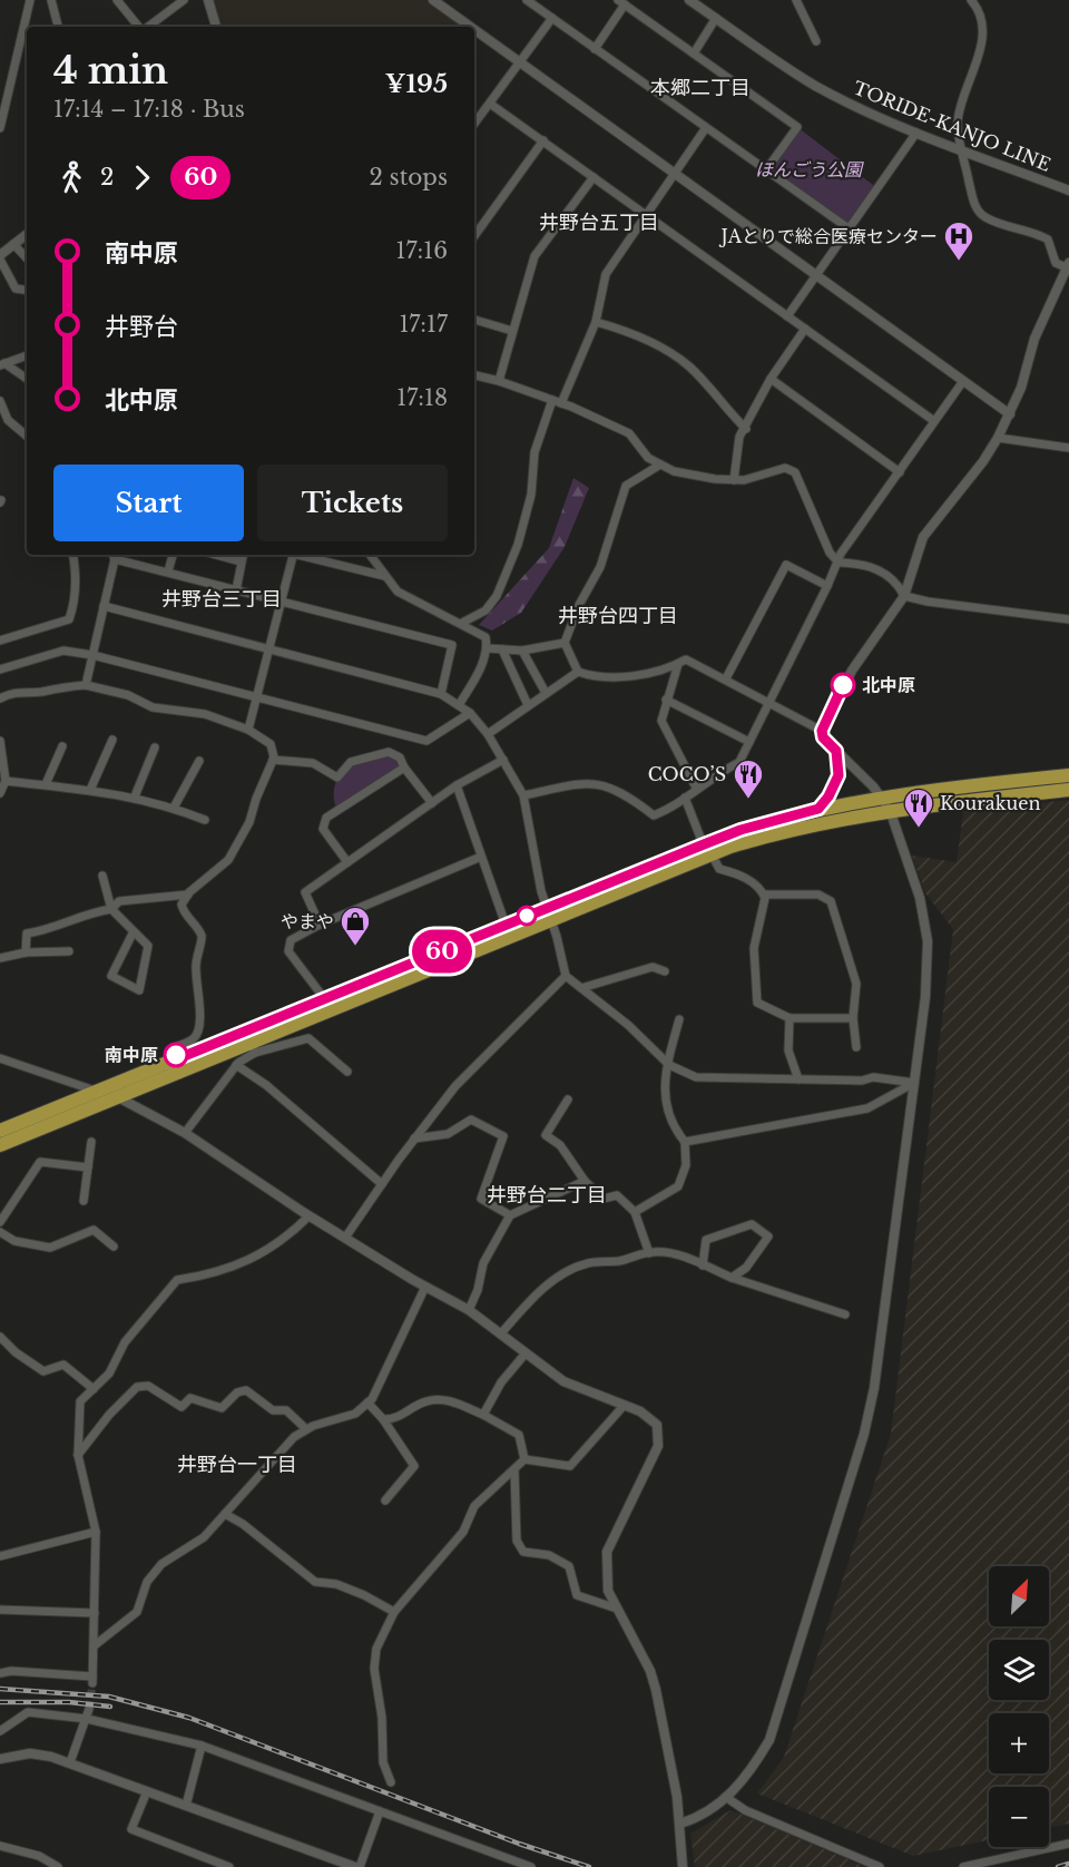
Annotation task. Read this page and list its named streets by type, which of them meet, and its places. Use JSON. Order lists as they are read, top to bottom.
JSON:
{
  "streets": {
    "street": ["TORIDE-KANJO LINE"]
  },
  "districts": [
    "本郷二丁目",
    "井野台五丁目",
    "井野台三丁目",
    "井野台四丁目",
    "井野台二丁目",
    "井野台一丁目"
  ],
  "parks": ["ほんごう公園"],
  "places": {
    "hospital": ["JAとりで総合医療センター"],
    "other": ["北中原", "南中原"],
    "restaurant": ["COCO’S", "Kourakuen"],
    "shop": ["やまや"]
  },
  "lines": ["bus line 60"],
  "north": "top right",
  "page": {
    "on_map": "60",
    "heading": ["4 min", "17:14 – 17:18 · Bus", "¥195"],
    "legs": ["2", "60", "2 stops"],
    "list": [
      {
        "name": "南中原",
        "value": "17:16"
      },
      {
        "name": "井野台",
        "value": "17:17"
      },
      {
        "name": "北中原",
        "value": "17:18"
      }
    ],
    "buttons": ["Start", "Tickets"],
    "map_buttons": ["+", "−"]
  }
}
